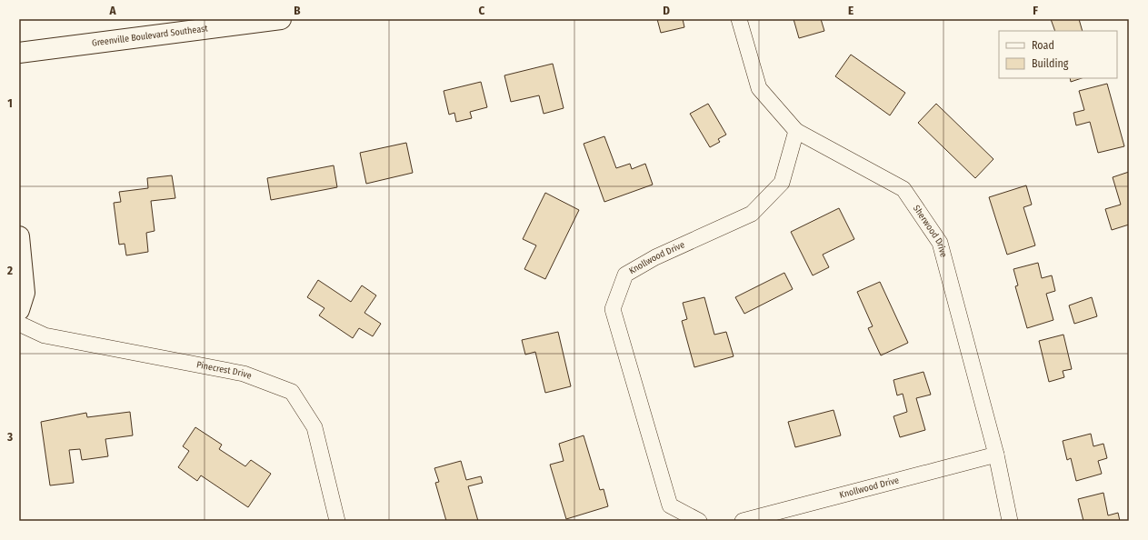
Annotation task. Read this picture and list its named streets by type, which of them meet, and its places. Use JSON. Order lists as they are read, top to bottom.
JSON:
{
  "streets": {
    "main road": ["Greenville Boulevard Southeast"],
    "street": ["Sherwood Drive", "Knollwood Drive", "Pinecrest Drive"]
  },
  "crossings": [
    ["Sherwood Drive", "Knollwood Drive"]
  ],
  "legend": ["Road", "Building"],
  "grid": {
    "columns": [
      "A",
      "B",
      "C",
      "D",
      "E",
      "F"
    ],
    "rows": ["1", "2", "3"]
  }
}
